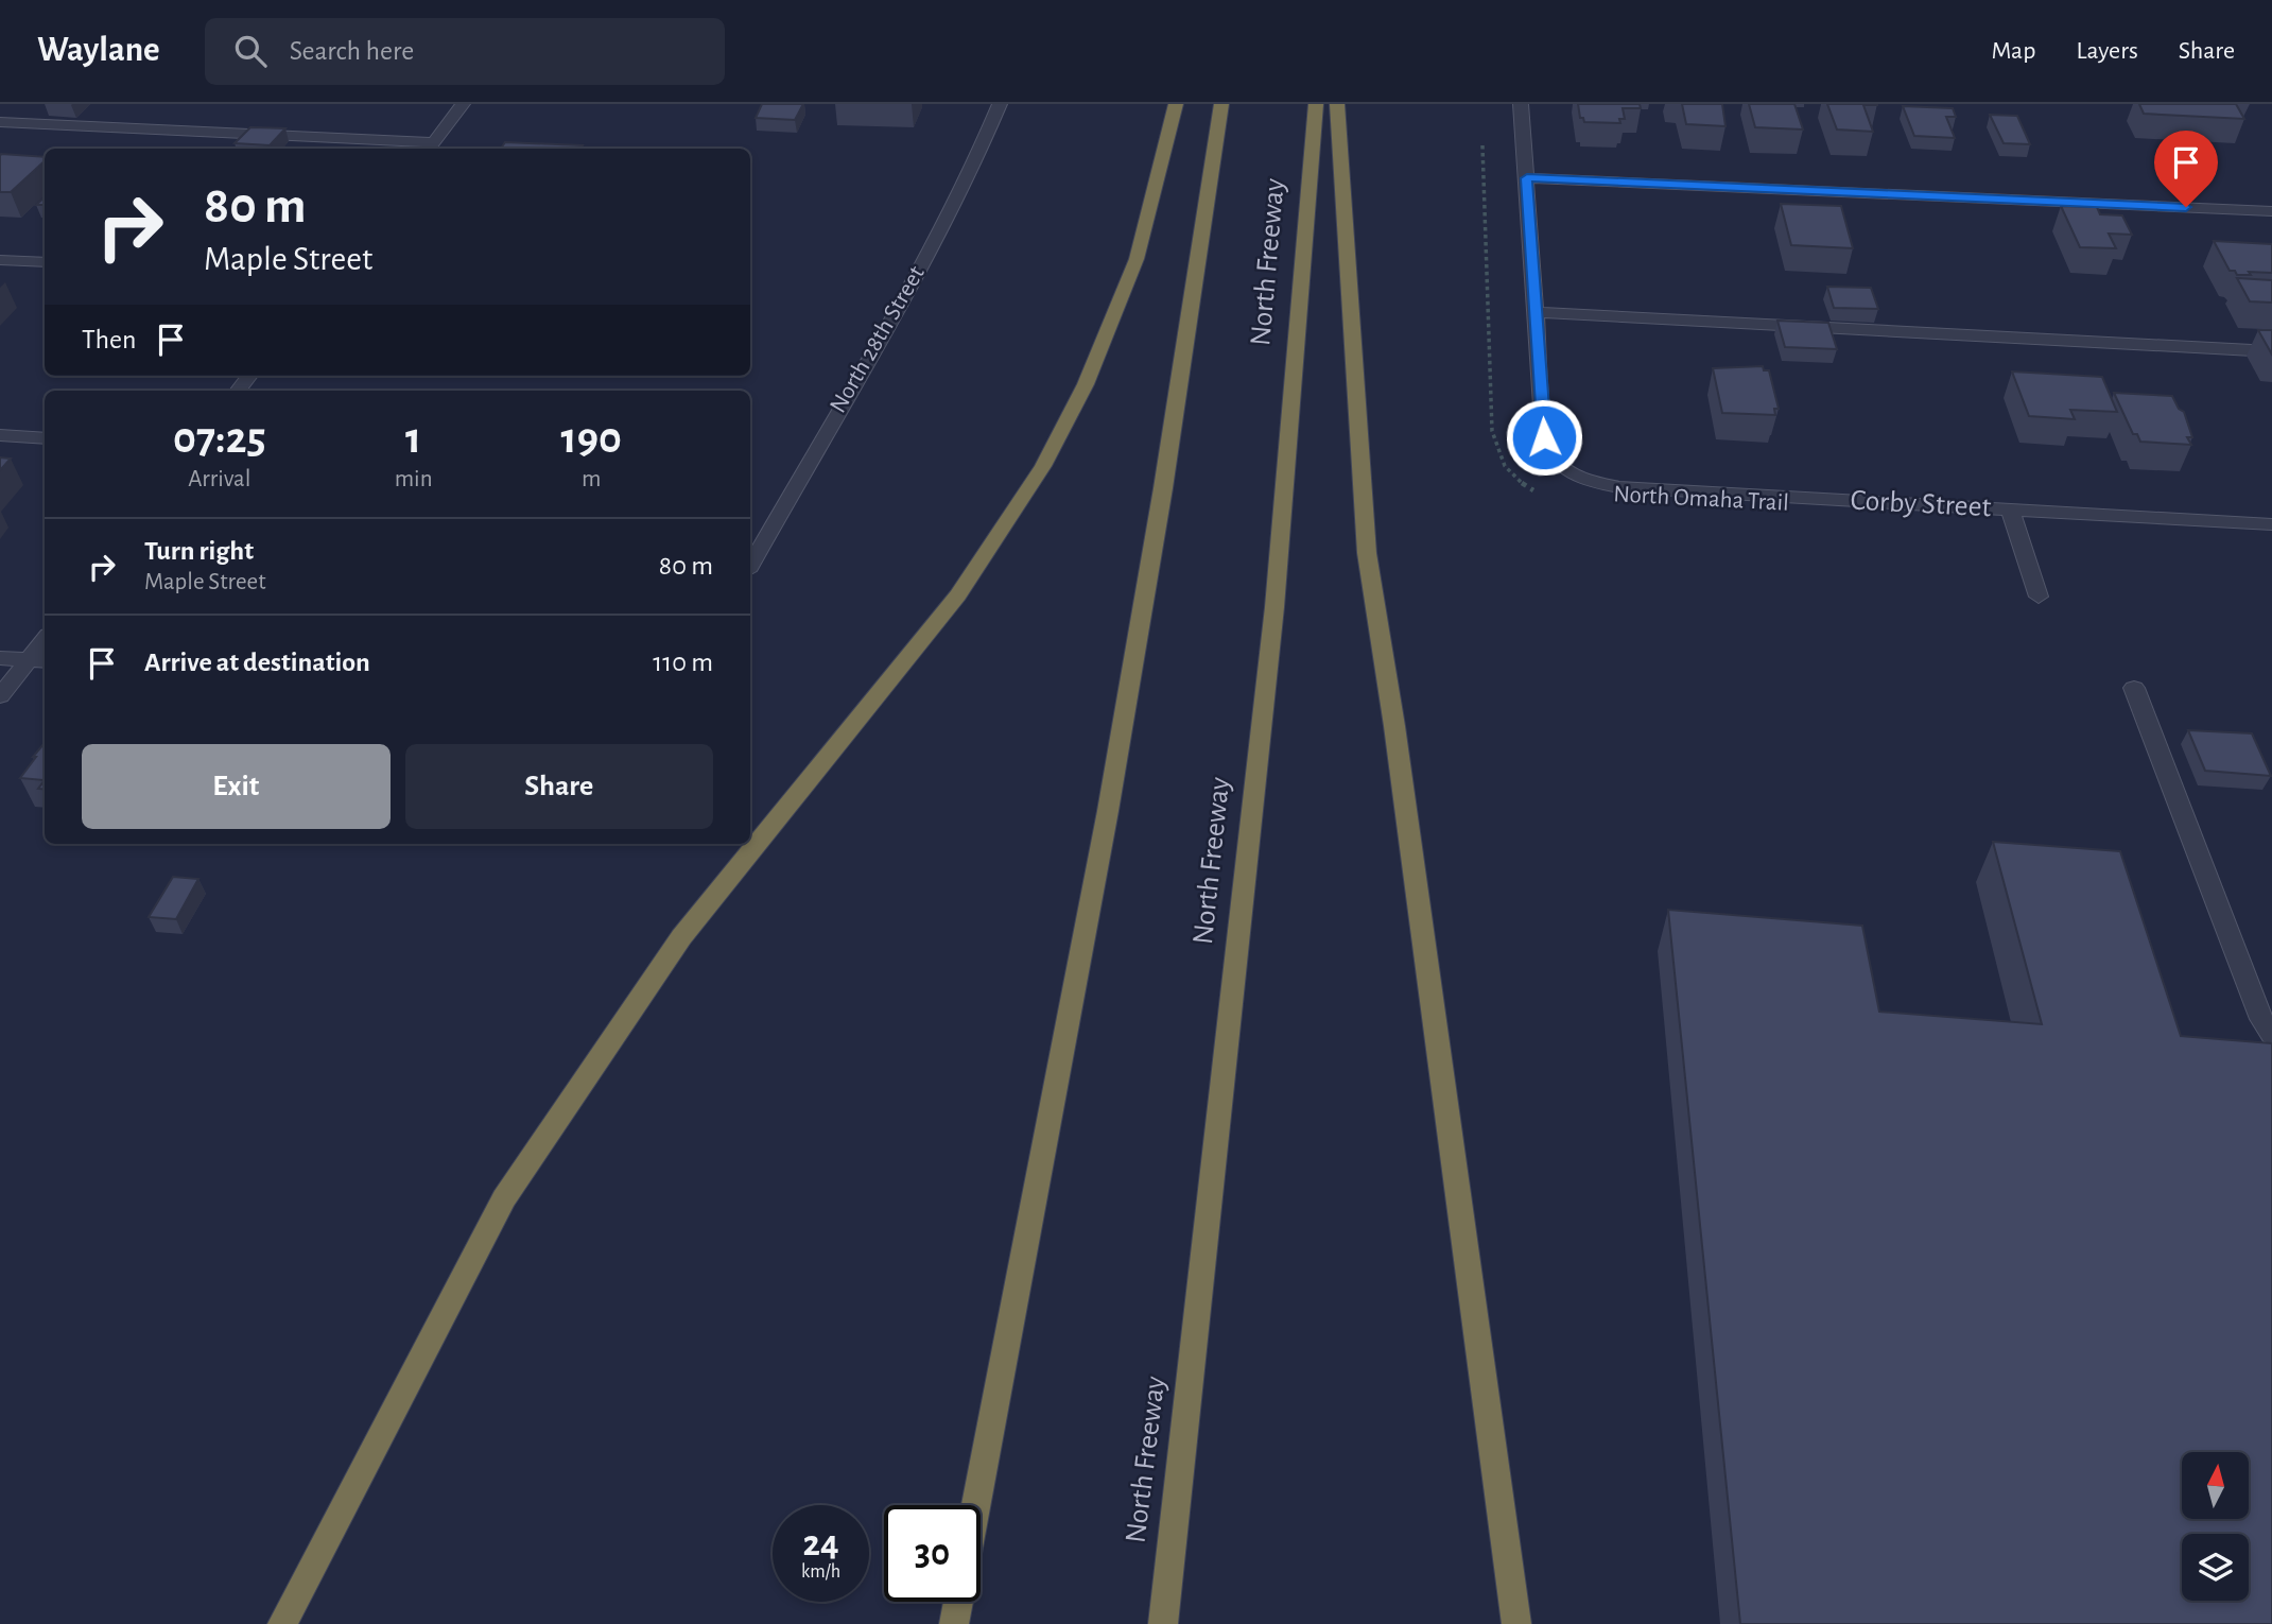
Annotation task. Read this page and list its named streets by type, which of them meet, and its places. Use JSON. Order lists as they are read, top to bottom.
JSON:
{
  "streets": {
    "highway": ["North Freeway"],
    "street": ["North 28th Street", "Corby Street"]
  },
  "north": "top",
  "page": {
    "header": "Waylane",
    "search": "Search here",
    "nav": ["Map", "Layers", "Share"],
    "turn": ["80 m", "Maple Street"],
    "then": "Then",
    "eta": [
      "07:25",
      "Arrival",
      "1",
      "min",
      "190",
      "m"
    ],
    "list": [
      {
        "name": "Turn right",
        "note": "Maple Street",
        "value": "80 m"
      },
      {
        "name": "Arrive at destination",
        "value": "110 m"
      }
    ],
    "buttons": ["Exit", "Share"],
    "speed": "24 km/h",
    "limit": "30"
  }
}
